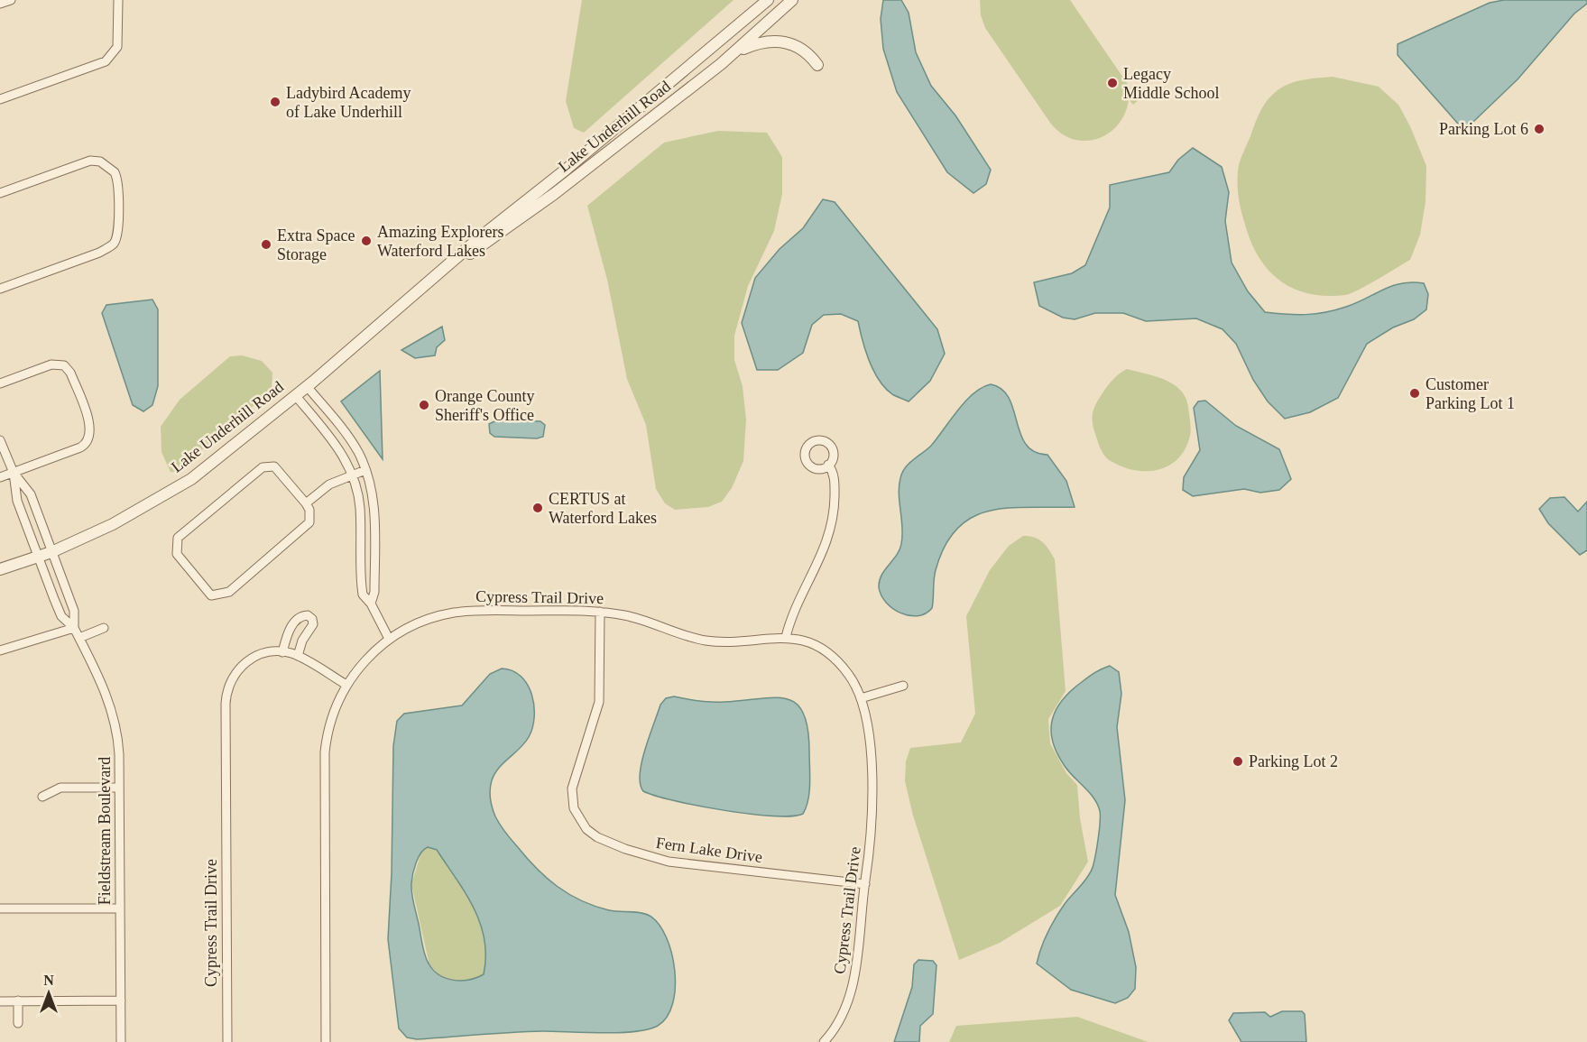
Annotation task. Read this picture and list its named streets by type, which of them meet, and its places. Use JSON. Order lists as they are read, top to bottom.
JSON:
{
  "streets": {
    "street": [
      "Lake Underhill Road",
      "Cypress Trail Drive",
      "Fieldstream Boulevard",
      "Fern Lake Drive"
    ]
  },
  "crossings": [
    ["Lake Underhill Road", "Fieldstream Boulevard"],
    ["Cypress Trail Drive", "Fern Lake Drive"]
  ],
  "places": [
    "Legacy Middle School",
    "Ladybird Academy of Lake Underhill",
    "Parking Lot 6",
    "Amazing Explorers Waterford Lakes",
    "Extra Space Storage",
    "Customer Parking Lot 1",
    "Orange County Sheriff's Office",
    "CERTUS at Waterford Lakes",
    "Parking Lot 2"
  ],
  "north": "top"
}
